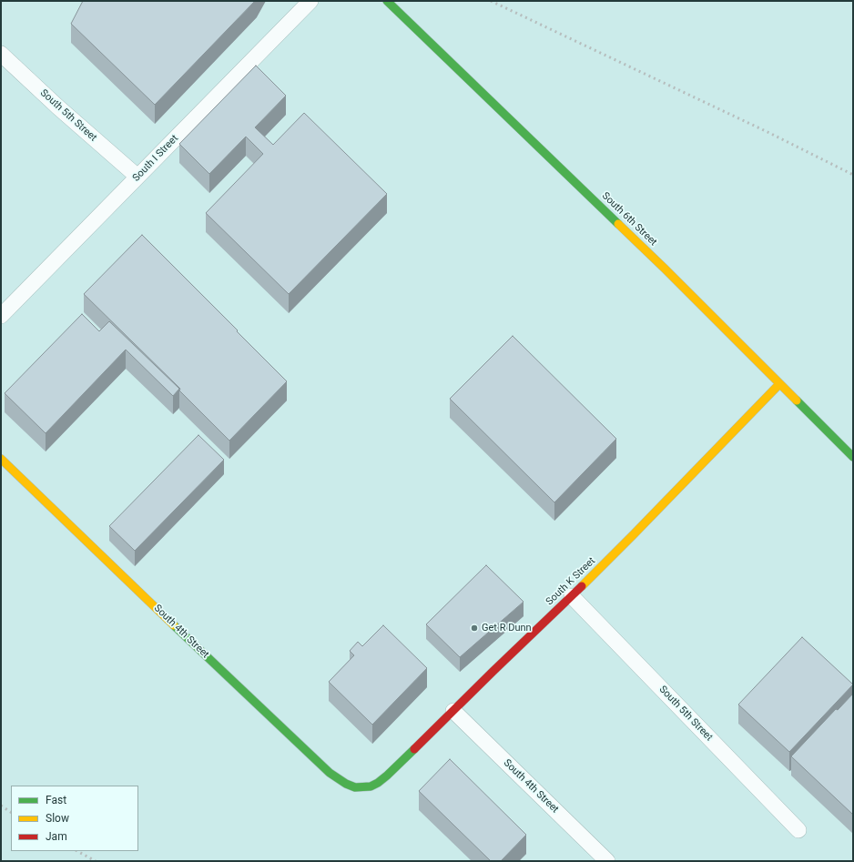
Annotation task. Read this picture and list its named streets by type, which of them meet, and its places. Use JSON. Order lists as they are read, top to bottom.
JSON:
{
  "streets": {
    "street": [
      "South 5th Street",
      "South I Street",
      "South 6th Street",
      "South K Street",
      "South 4th Street"
    ]
  },
  "crossings": [
    ["South 5th Street", "South I Street"],
    ["South 5th Street", "South K Street"],
    ["South 6th Street", "South K Street"],
    ["South K Street", "South 4th Street"]
  ],
  "places": ["Get R Dunn"],
  "legend": ["Fast", "Slow", "Jam"]
}
